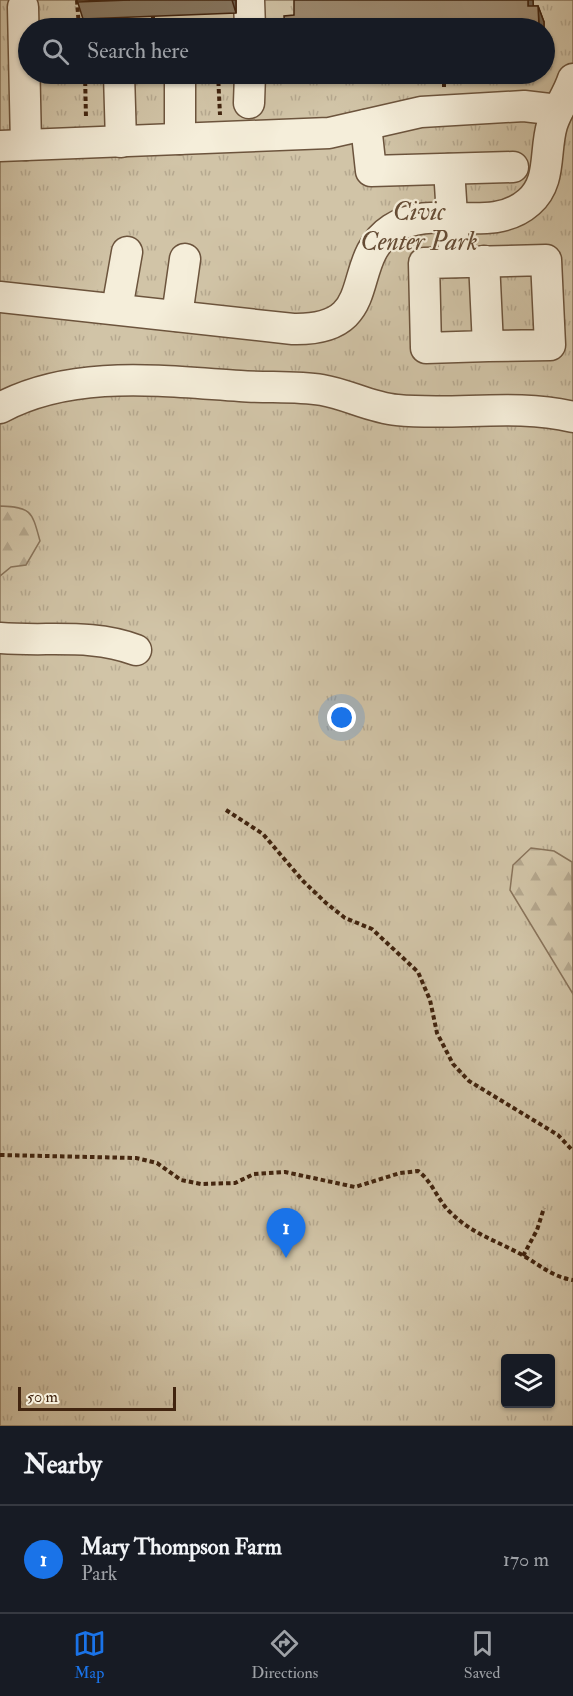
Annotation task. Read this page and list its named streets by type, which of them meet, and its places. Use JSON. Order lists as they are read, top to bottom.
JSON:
{
  "parks": ["Civic Center Park"],
  "scale_bar": "50 m",
  "page": {
    "search": "Search here",
    "pins": "1",
    "scale": "50 m",
    "heading": "Nearby",
    "list": [
      {
        "mark": "1",
        "name": "Mary Thompson Farm",
        "note": "Park",
        "value": "170 m"
      }
    ],
    "nav": ["Map", "Directions", "Saved"]
  }
}
